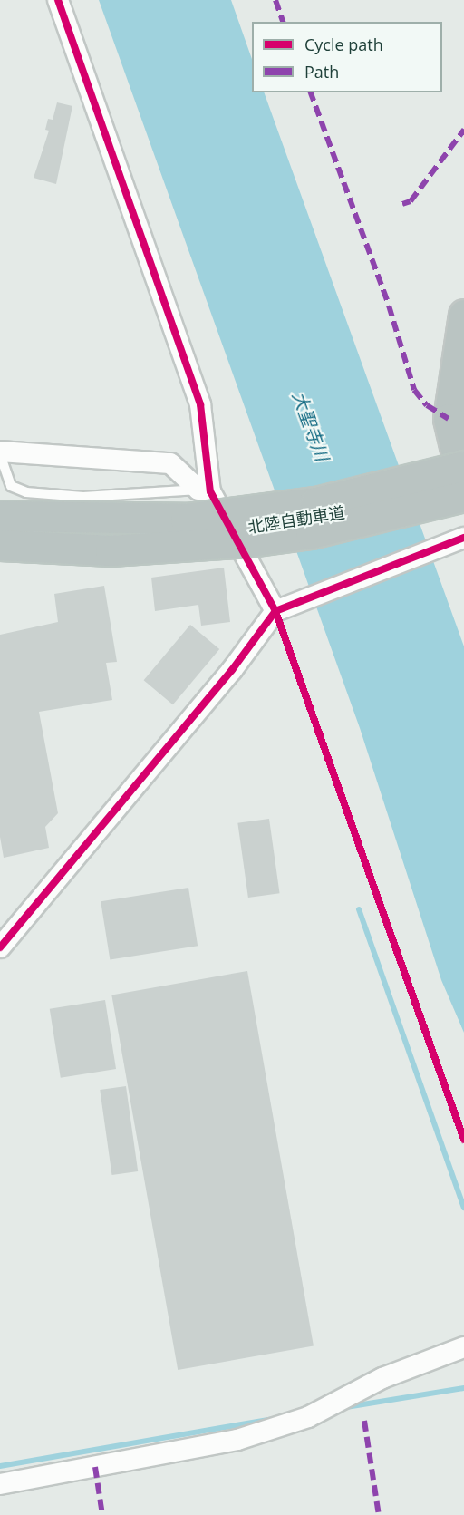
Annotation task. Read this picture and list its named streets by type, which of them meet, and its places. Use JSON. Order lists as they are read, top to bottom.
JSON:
{
  "streets": {
    "highway": ["北陸自動車道"]
  },
  "water": ["大聖寺川"],
  "legend": ["Cycle path", "Path"]
}
